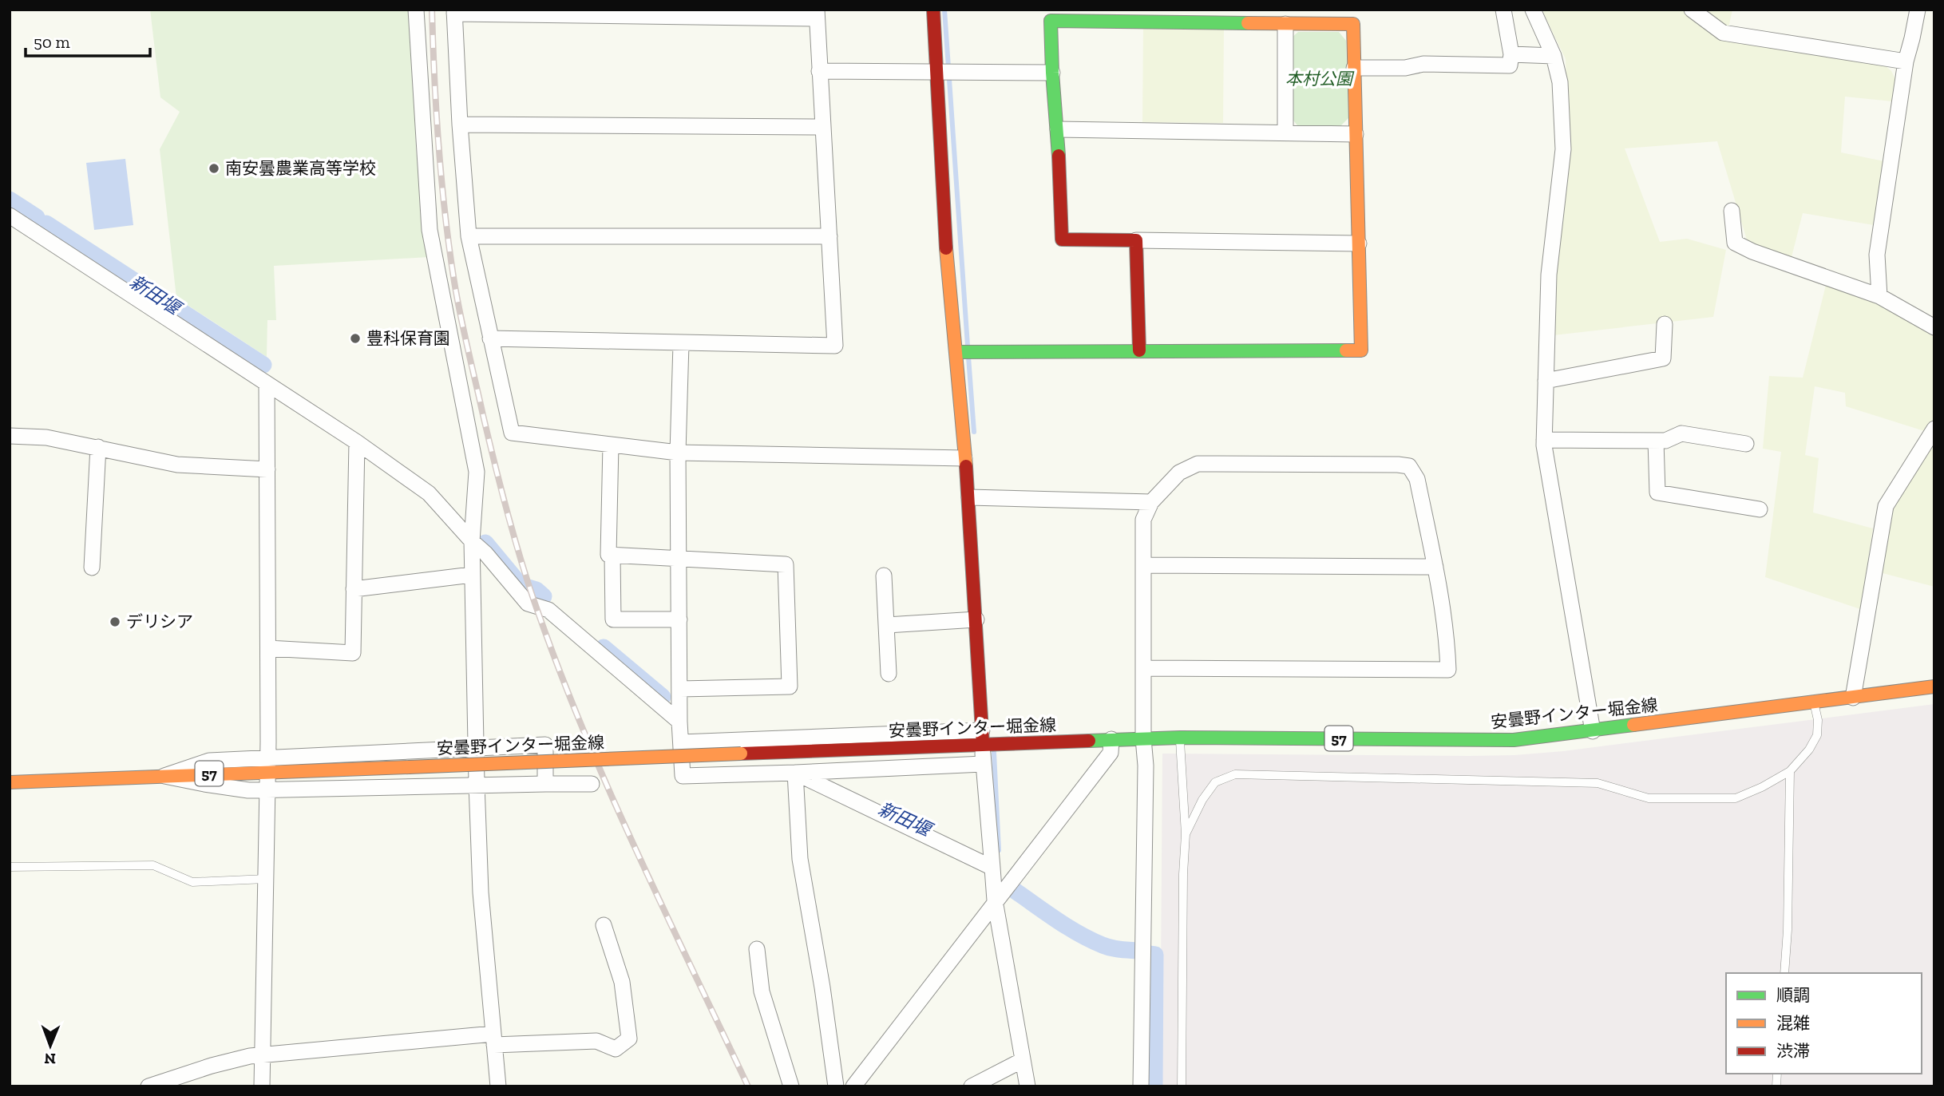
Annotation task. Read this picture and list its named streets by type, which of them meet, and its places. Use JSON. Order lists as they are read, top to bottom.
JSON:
{
  "streets": {
    "street": ["安曇野インター堀金線", "57"]
  },
  "water": ["新田堰"],
  "parks": ["本村公園"],
  "places": ["南安曇農業高等学校", "豊科保育園", "デリシア"],
  "legend": ["順調", "混雑", "渋滞"],
  "scale_bar": "50 m",
  "north": "bottom"
}
